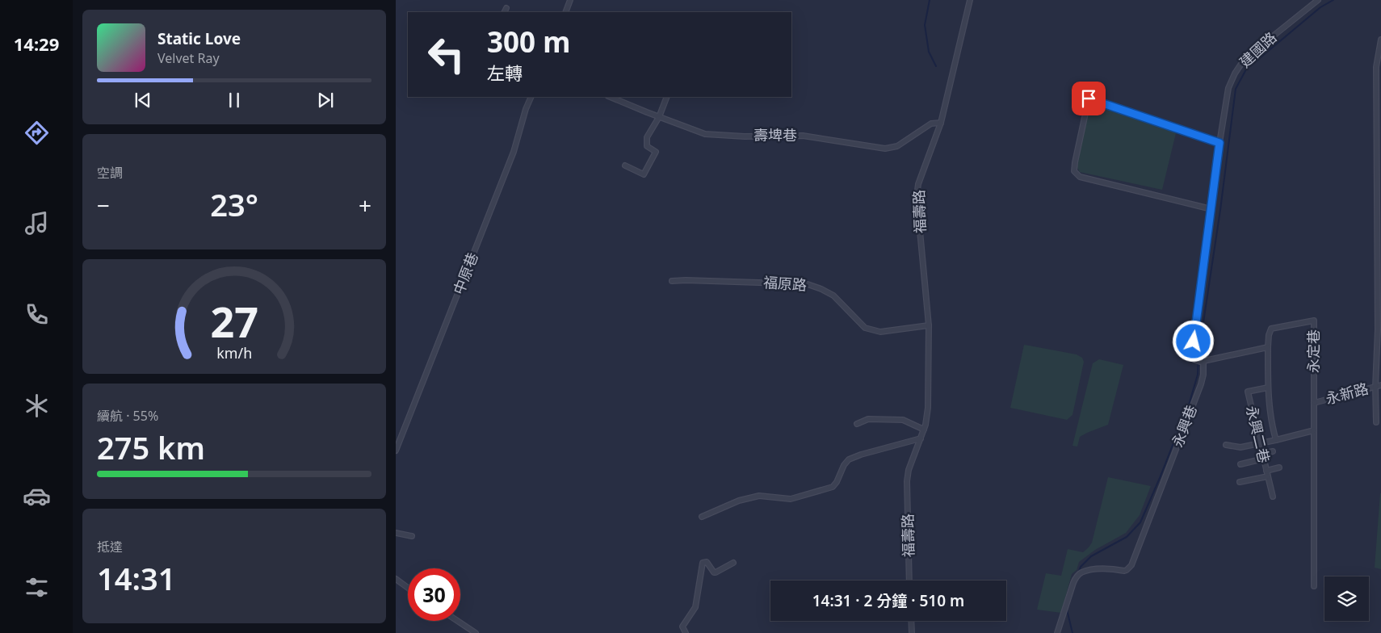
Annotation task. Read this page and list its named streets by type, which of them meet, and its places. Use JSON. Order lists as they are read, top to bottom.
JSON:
{
  "streets": {
    "street": [
      "建國路",
      "壽埤巷",
      "福壽路",
      "中原巷",
      "福原路",
      "永定巷",
      "永新路",
      "永興巷",
      "永興二巷"
    ]
  },
  "crossings": [
    ["建國路", "永興巷"],
    ["壽埤巷", "福壽路"],
    ["福壽路", "福原路"],
    ["永定巷", "永新路"]
  ],
  "page": {
    "tabs": "14:29",
    "turn": ["300 m", "左轉"],
    "song": ["Static Love", "Velvet Ray"],
    "tile": [
      "空調",
      ["續航 · 55%", "275 km"],
      ["抵達", "14:31"]
    ],
    "heat": ["−", "23°", "+"],
    "limit": "30",
    "trip": "14:31 · 2 分鐘 · 510 m",
    "gauge": ["27", "km/h"]
  }
}
